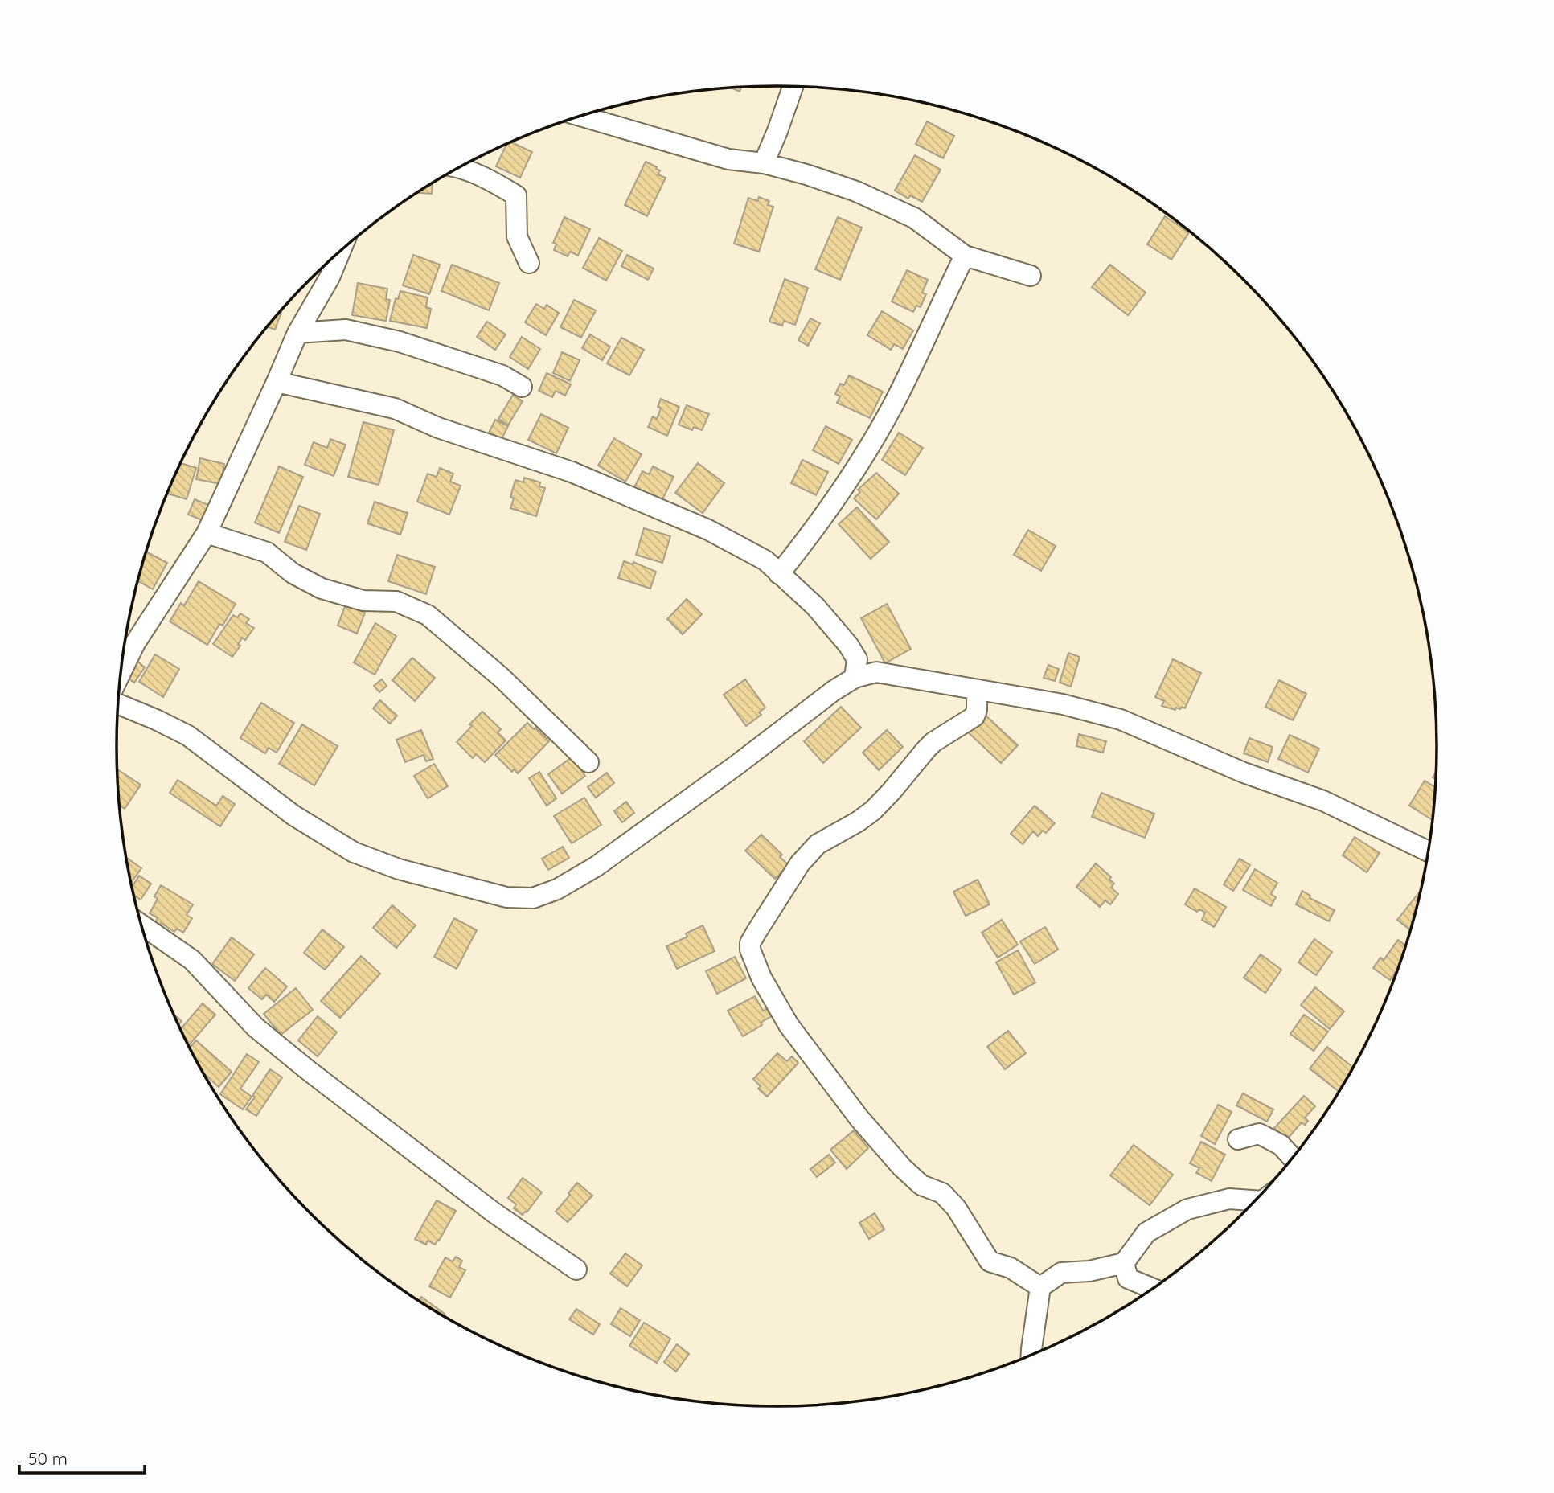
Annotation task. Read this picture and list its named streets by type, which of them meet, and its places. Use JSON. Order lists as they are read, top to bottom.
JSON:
{
  "scale_bar": "50 m"
}
